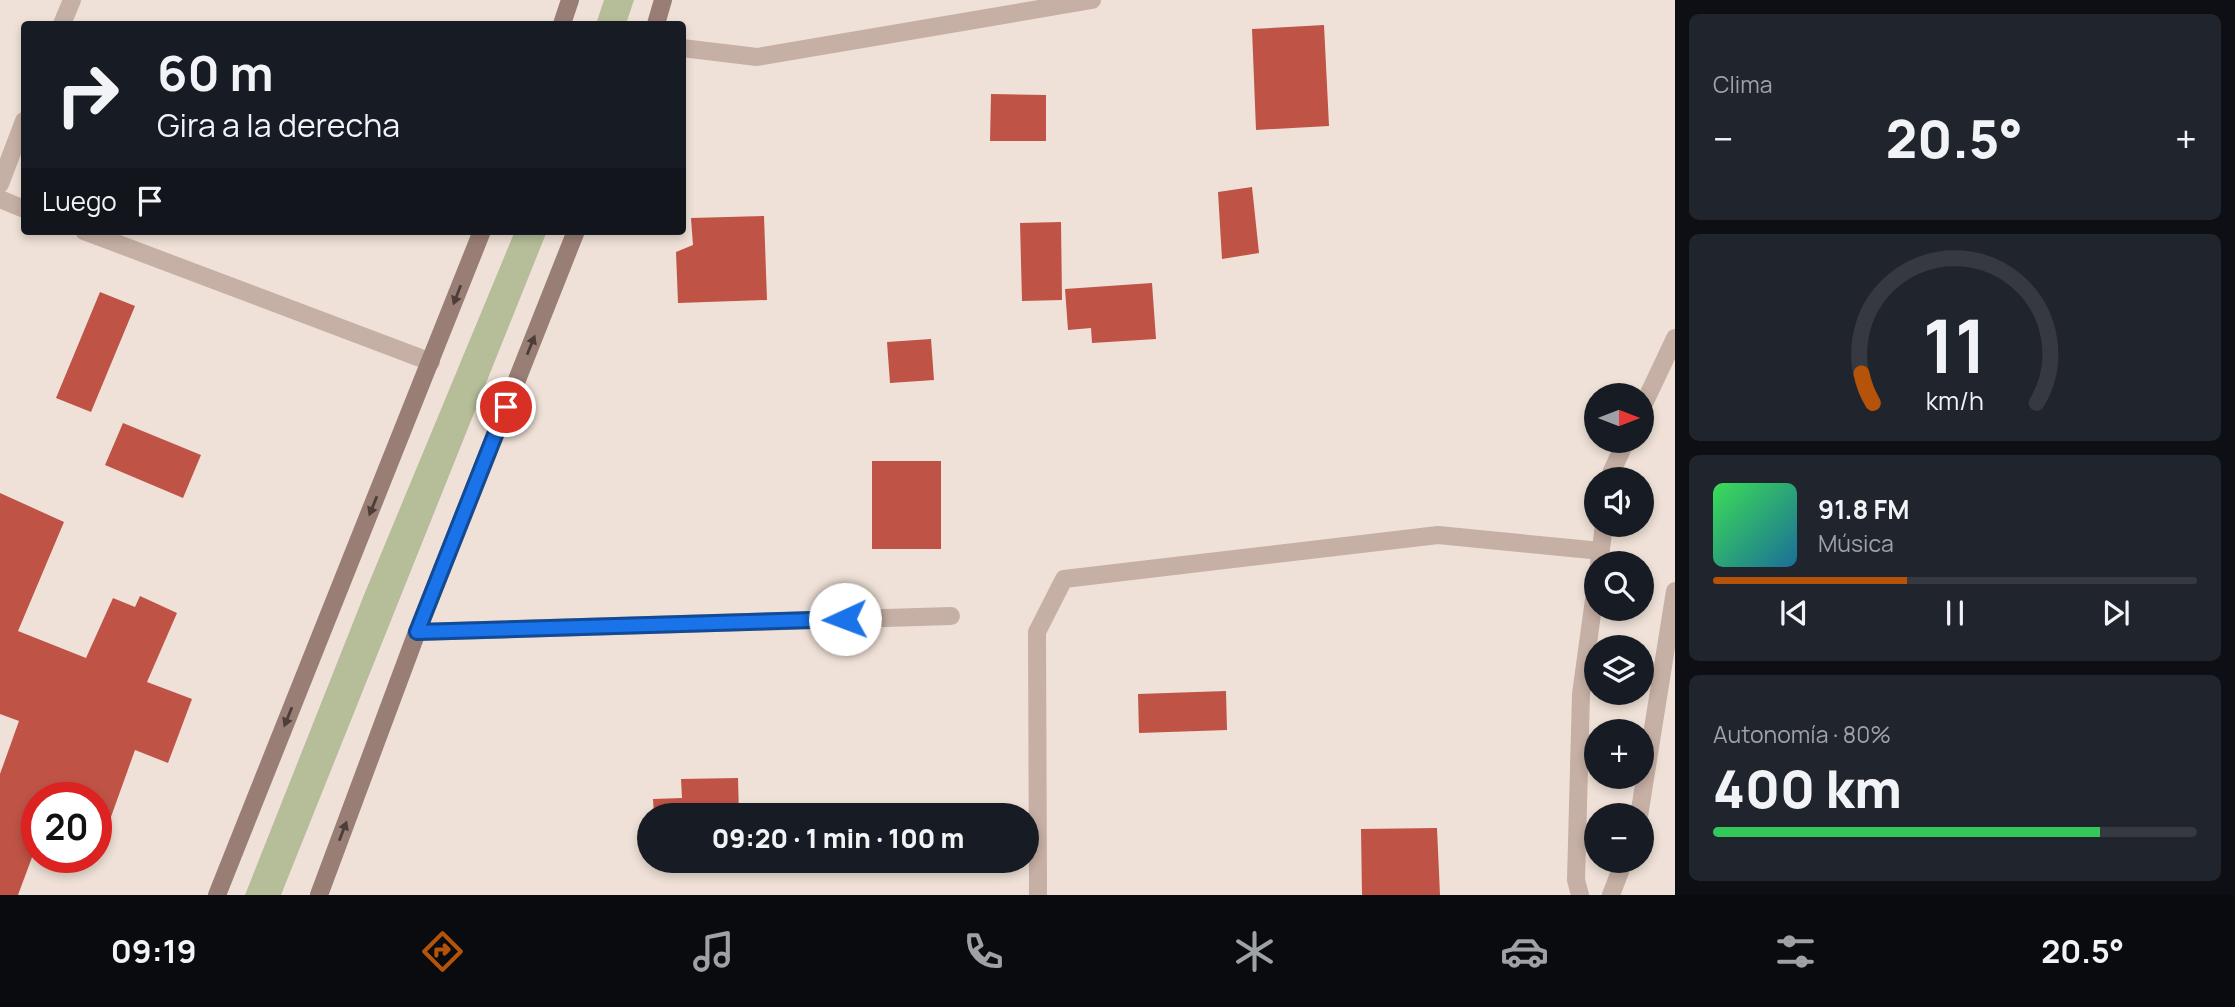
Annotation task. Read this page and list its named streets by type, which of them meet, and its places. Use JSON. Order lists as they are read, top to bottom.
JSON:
{
  "north": "right",
  "page": {
    "tile": [
      "Clima",
      ["Autonomía · 80%", "400 km"]
    ],
    "turn": ["60 m", "Gira a la derecha"],
    "heat": ["−", "20.5°", "+"],
    "then": "Luego",
    "map_buttons": ["+", "−"],
    "song": ["91.8 FM", "Música"],
    "limit": "20",
    "trip": "09:20 · 1 min · 100 m",
    "tabs": ["09:19", "20.5°"],
    "gauge": ["11", "km/h"]
  }
}
